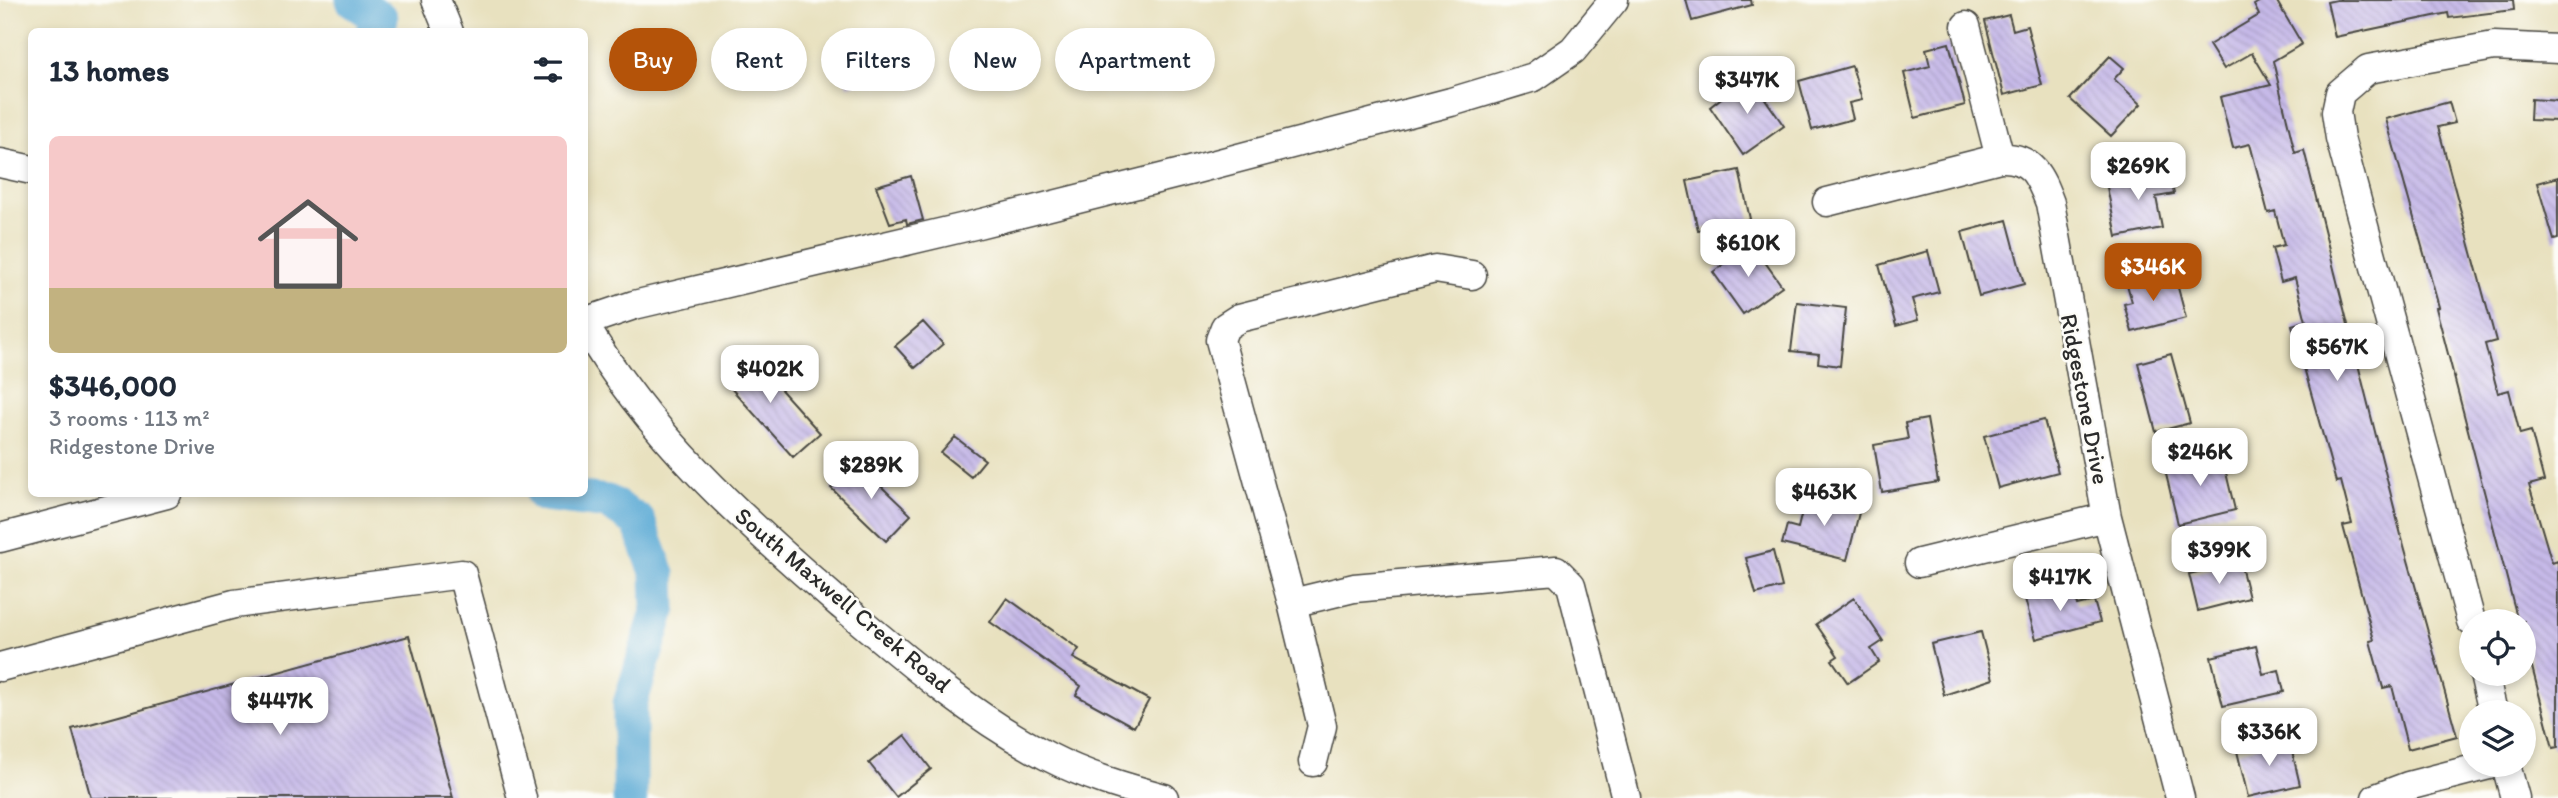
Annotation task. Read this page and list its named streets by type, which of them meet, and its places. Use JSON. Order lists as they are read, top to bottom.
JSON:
{
  "streets": {
    "street": ["Ridgestone Drive", "South Maxwell Creek Road"]
  },
  "page": {
    "chip": [
      "Buy",
      "Rent",
      "Filters",
      "New",
      "Apartment"
    ],
    "heading": "13 homes",
    "price": [
      "$347K",
      "$269K",
      "$610K",
      "$346K",
      "$567K",
      "$402K",
      "$246K",
      "$289K",
      "$463K",
      "$399K",
      "$417K",
      "$447K",
      "$336K"
    ],
    "list": [
      {
        "name": "$346,000",
        "note": "3 rooms · 113 m² · Ridgestone Drive"
      }
    ]
  }
}
